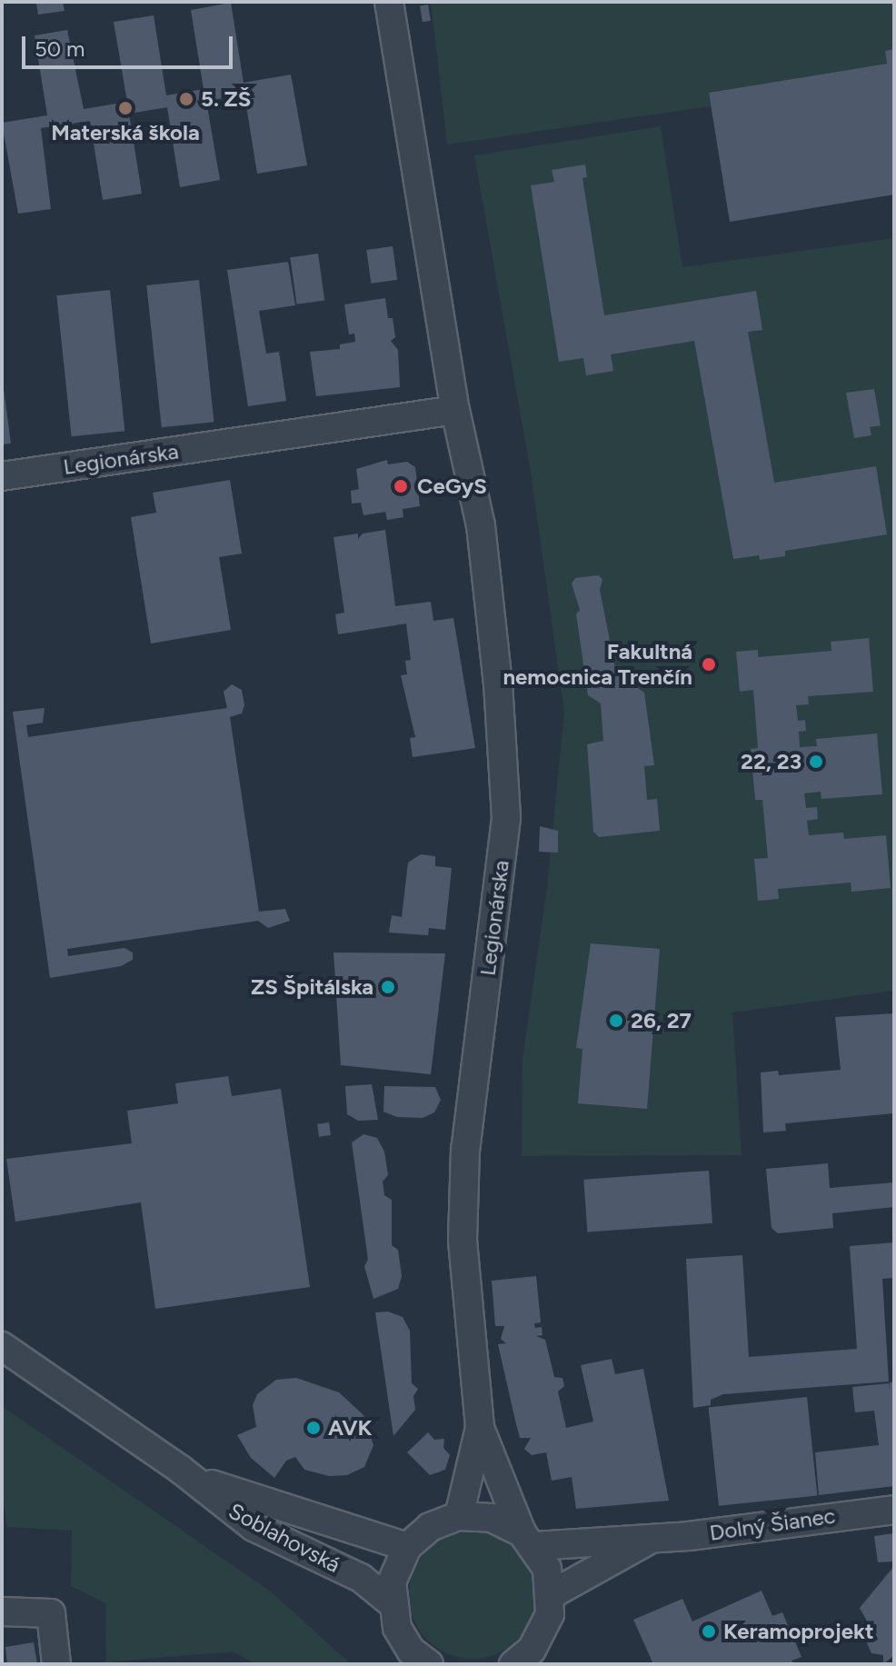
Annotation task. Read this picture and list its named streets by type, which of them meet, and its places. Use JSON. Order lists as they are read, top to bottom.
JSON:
{
  "streets": {
    "street": ["Legionárska", "Dolný Šianec", "Soblahovská"]
  },
  "crossings": [
    ["Legionárska", "Dolný Šianec"]
  ],
  "places": [
    "5. ZŠ",
    "Materská škola",
    "CeGyS",
    "Fakultná nemocnica Trenčín",
    "22, 23",
    "ZS Špitálska",
    "26, 27",
    "AVK",
    "Keramoprojekt"
  ],
  "scale_bar": "50 m"
}
